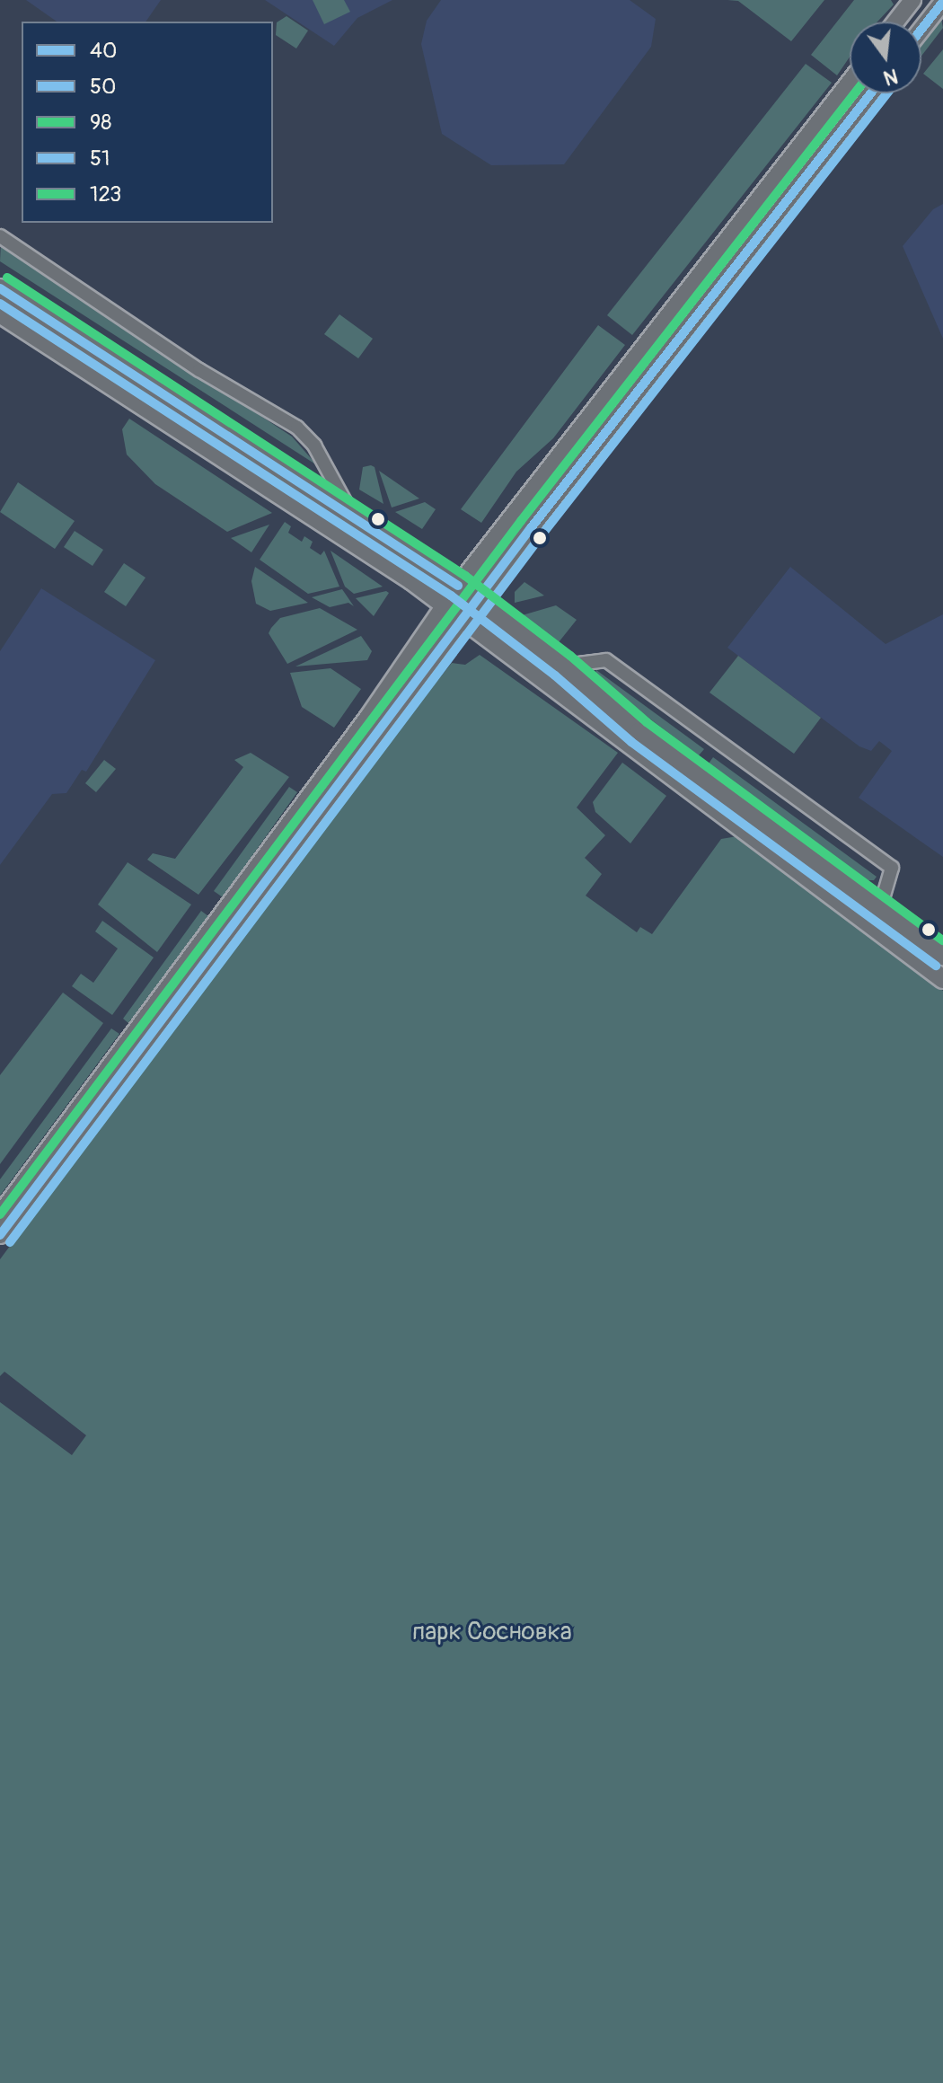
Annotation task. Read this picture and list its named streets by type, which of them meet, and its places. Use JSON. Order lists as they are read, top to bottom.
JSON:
{
  "parks": ["парк Сосновка"],
  "lines": [
    "transit line 40",
    "transit line 50",
    "transit line 98",
    "transit line 123",
    "transit line 51"
  ],
  "legend": [
    "40",
    "50",
    "98",
    "51",
    "123"
  ],
  "north": "bottom"
}
